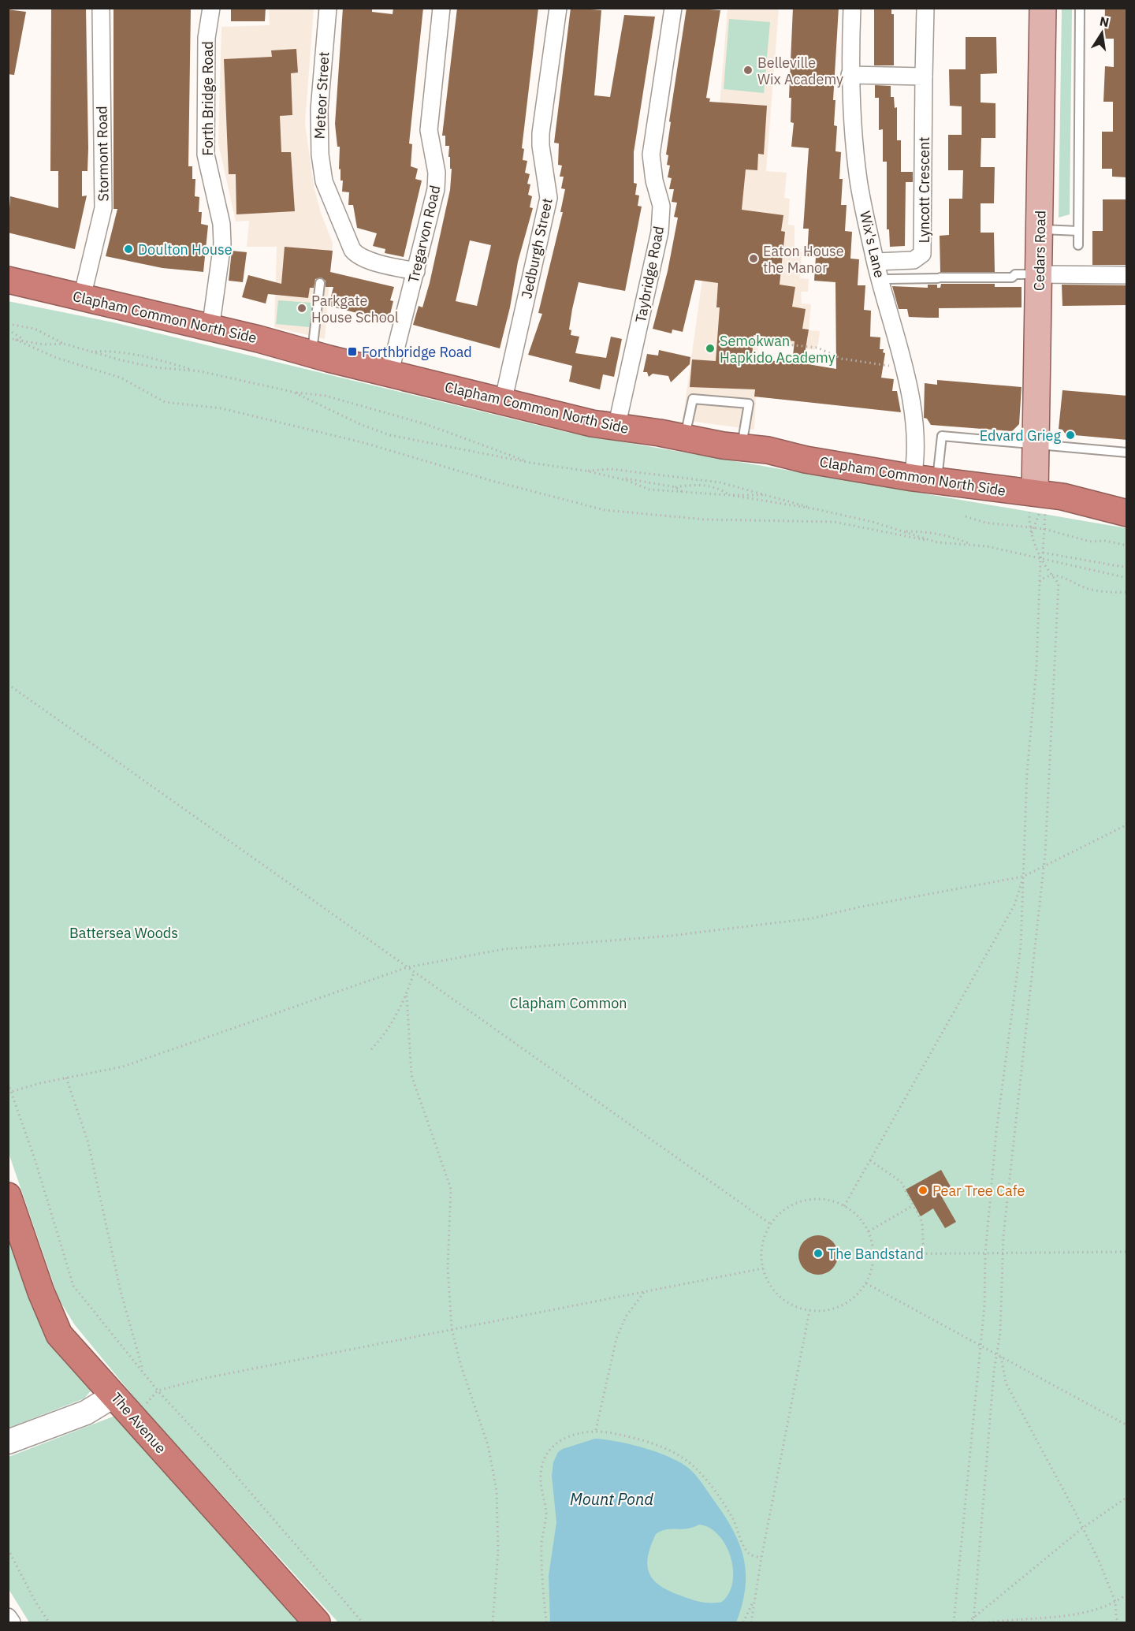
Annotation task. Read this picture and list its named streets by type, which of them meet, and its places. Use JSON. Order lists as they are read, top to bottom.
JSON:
{
  "streets": {
    "highway": ["Clapham Common North Side", "The Avenue"],
    "main road": ["Cedars Road"],
    "street": [
      "Meteor Street",
      "Forth Bridge Road",
      "Stormont Road",
      "Lyncott Crescent",
      "Tregarvon Road",
      "Wix's Lane",
      "Jedburgh Street",
      "Taybridge Road"
    ]
  },
  "crossings": [
    ["Meteor Street", "Tregarvon Road"],
    ["Forth Bridge Road", "Clapham Common North Side"],
    ["Stormont Road", "Clapham Common North Side"],
    ["Lyncott Crescent", "Wix's Lane"],
    ["Tregarvon Road", "Clapham Common North Side"],
    ["Wix's Lane", "Clapham Common North Side"],
    ["Jedburgh Street", "Clapham Common North Side"],
    ["Cedars Road", "Clapham Common North Side"],
    ["Taybridge Road", "Clapham Common North Side"]
  ],
  "water": ["Mount Pond"],
  "parks": ["Battersea Woods", "Clapham Common"],
  "places": {
    "other": [
      "Belleville Wix Academy",
      "Doulton House",
      "Eaton House the Manor",
      "Parkgate House School",
      "Semokwan Hapkido Academy",
      "Edvard Grieg",
      "Pear Tree Cafe",
      "The Bandstand"
    ],
    "transit": ["Forthbridge Road"]
  },
  "north": "top"
}
